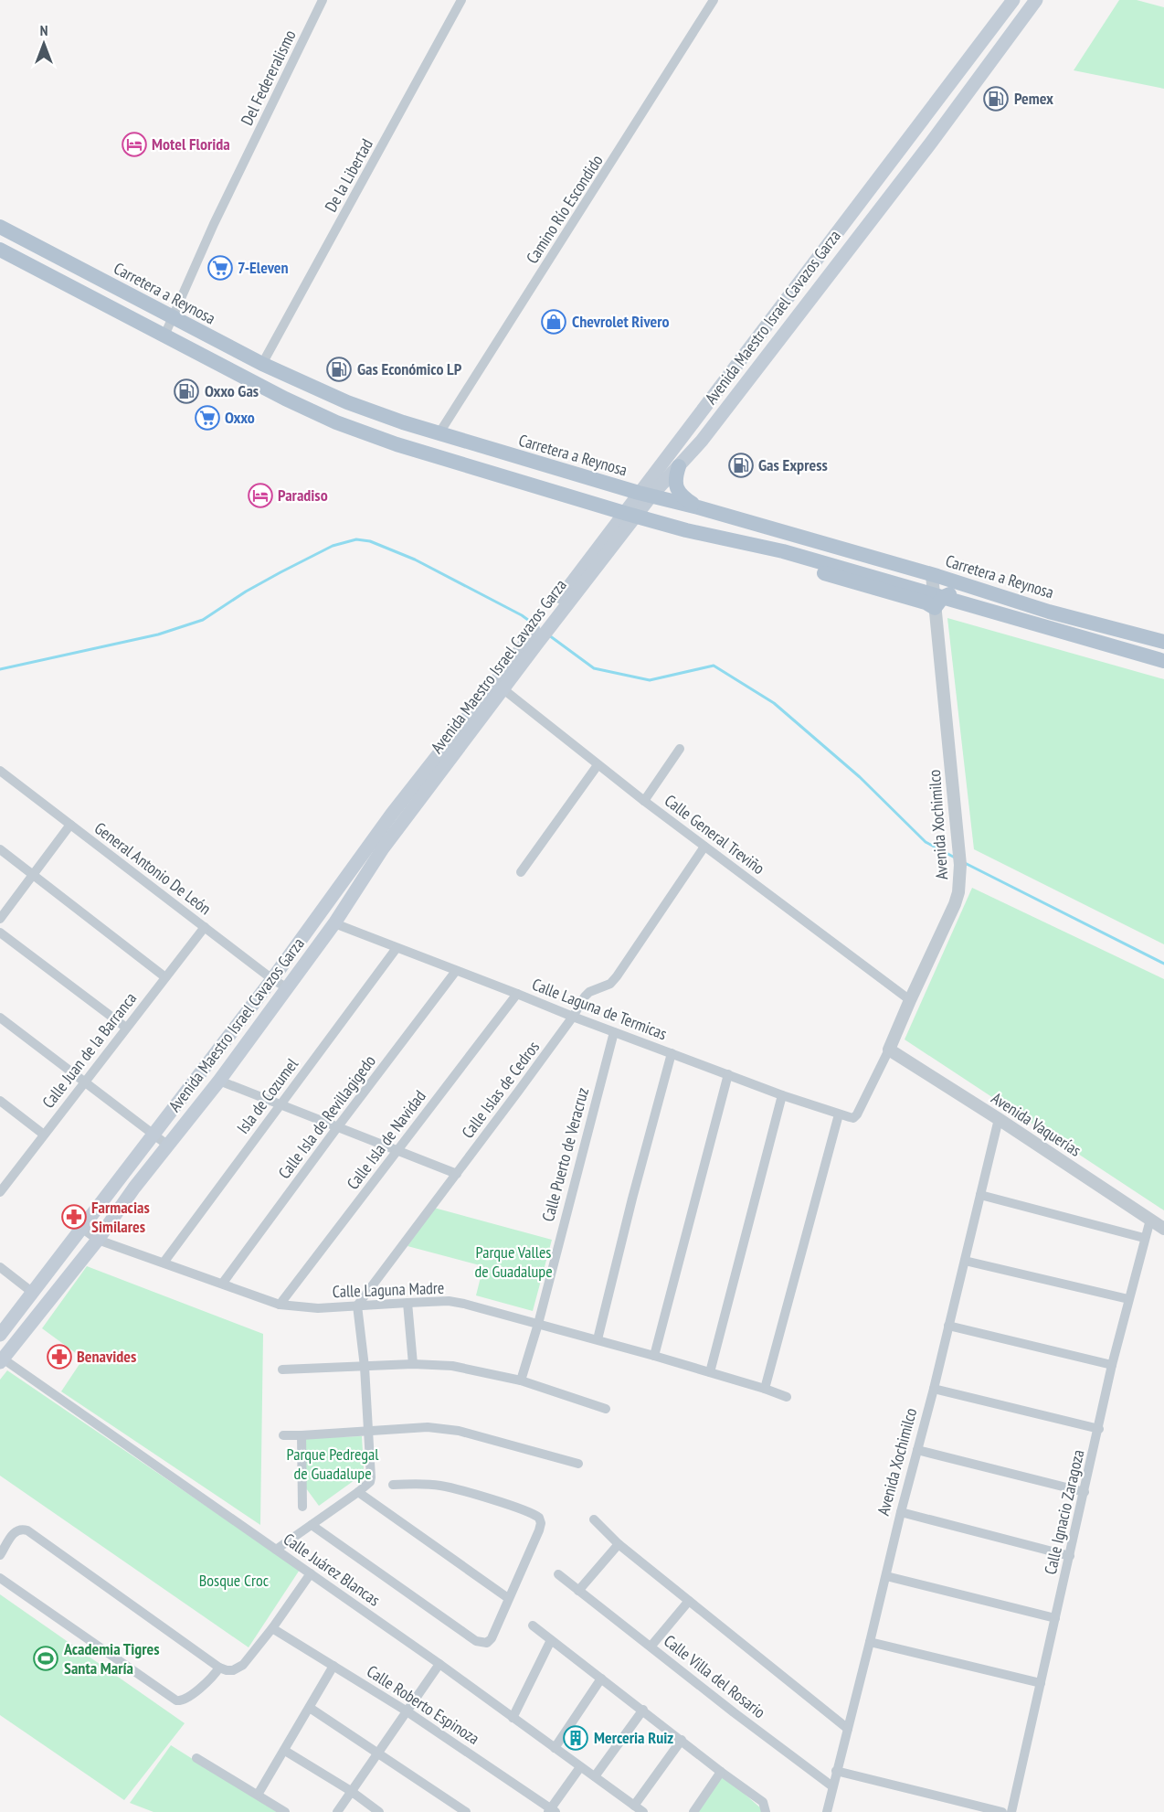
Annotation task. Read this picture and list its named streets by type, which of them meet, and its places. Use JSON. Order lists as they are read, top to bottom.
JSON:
{
  "streets": {
    "main road": ["Carretera a Reynosa", "Avenida Maestro Israel Cavazos Garza"],
    "street": [
      "Del Federeralismo",
      "De la Libertad",
      "Camino Río Escondido",
      "Avenida Xochimilco",
      "Calle General Treviño",
      "General Antonio De León",
      "Calle Laguna de Termicas",
      "Calle Juan de la Barranca",
      "Calle Islas de Cedros",
      "Isla de Cozumel",
      "Calle Isla de Revillagigedo",
      "Avenida Vaquerías",
      "Calle Isla de Navidad",
      "Calle Puerto de Veracruz",
      "Calle Laguna Madre",
      "Calle Ignacio Zaragoza",
      "Calle Juárez Blancas",
      "Calle Villa del Rosario",
      "Calle Roberto Espinoza"
    ]
  },
  "crossings": [
    ["Del Federeralismo", "Carretera a Reynosa"],
    ["De la Libertad", "Carretera a Reynosa"],
    ["Camino Río Escondido", "Carretera a Reynosa"],
    ["Carretera a Reynosa", "Avenida Maestro Israel Cavazos Garza"],
    ["Carretera a Reynosa", "Avenida Xochimilco"],
    ["Avenida Maestro Israel Cavazos Garza", "Calle General Treviño"],
    ["Avenida Maestro Israel Cavazos Garza", "General Antonio De León"],
    ["Avenida Maestro Israel Cavazos Garza", "Calle Laguna de Termicas"],
    ["Avenida Maestro Israel Cavazos Garza", "Calle Laguna Madre"],
    ["Avenida Maestro Israel Cavazos Garza", "Calle Juárez Blancas"],
    ["Avenida Xochimilco", "Calle General Treviño"],
    ["Avenida Xochimilco", "Calle Laguna de Termicas"],
    ["Avenida Xochimilco", "Avenida Vaquerías"],
    ["Avenida Xochimilco", "Calle Villa del Rosario"],
    ["Calle General Treviño", "Calle Islas de Cedros"],
    ["General Antonio De León", "Calle Juan de la Barranca"],
    ["Calle Laguna de Termicas", "Calle Islas de Cedros"],
    ["Calle Laguna de Termicas", "Isla de Cozumel"],
    ["Calle Laguna de Termicas", "Calle Isla de Revillagigedo"],
    ["Calle Laguna de Termicas", "Calle Isla de Navidad"],
    ["Calle Laguna de Termicas", "Calle Puerto de Veracruz"],
    ["Calle Islas de Cedros", "Calle Laguna Madre"],
    ["Isla de Cozumel", "Calle Laguna Madre"],
    ["Calle Isla de Revillagigedo", "Calle Laguna Madre"],
    ["Avenida Vaquerías", "Calle Ignacio Zaragoza"],
    ["Calle Isla de Navidad", "Calle Laguna Madre"],
    ["Calle Puerto de Veracruz", "Calle Laguna Madre"]
  ],
  "parks": ["Parque Valles de Guadalupe", "Parque Pedregal de Guadalupe", "Bosque Croc"],
  "places": {
    "fuel station": [
      "Pemex",
      "Gas Económico LP",
      "Oxxo Gas",
      "Gas Express"
    ],
    "hotel": ["Motel Florida", "Paradiso"],
    "supermarket": ["7-Eleven", "Oxxo"],
    "shop": ["Chevrolet Rivero"],
    "pharmacy": ["Farmacias Similares", "Benavides"],
    "sports": ["Academia Tigres Santa María"],
    "building": ["Merceria Ruiz"]
  },
  "north": "top"
}
